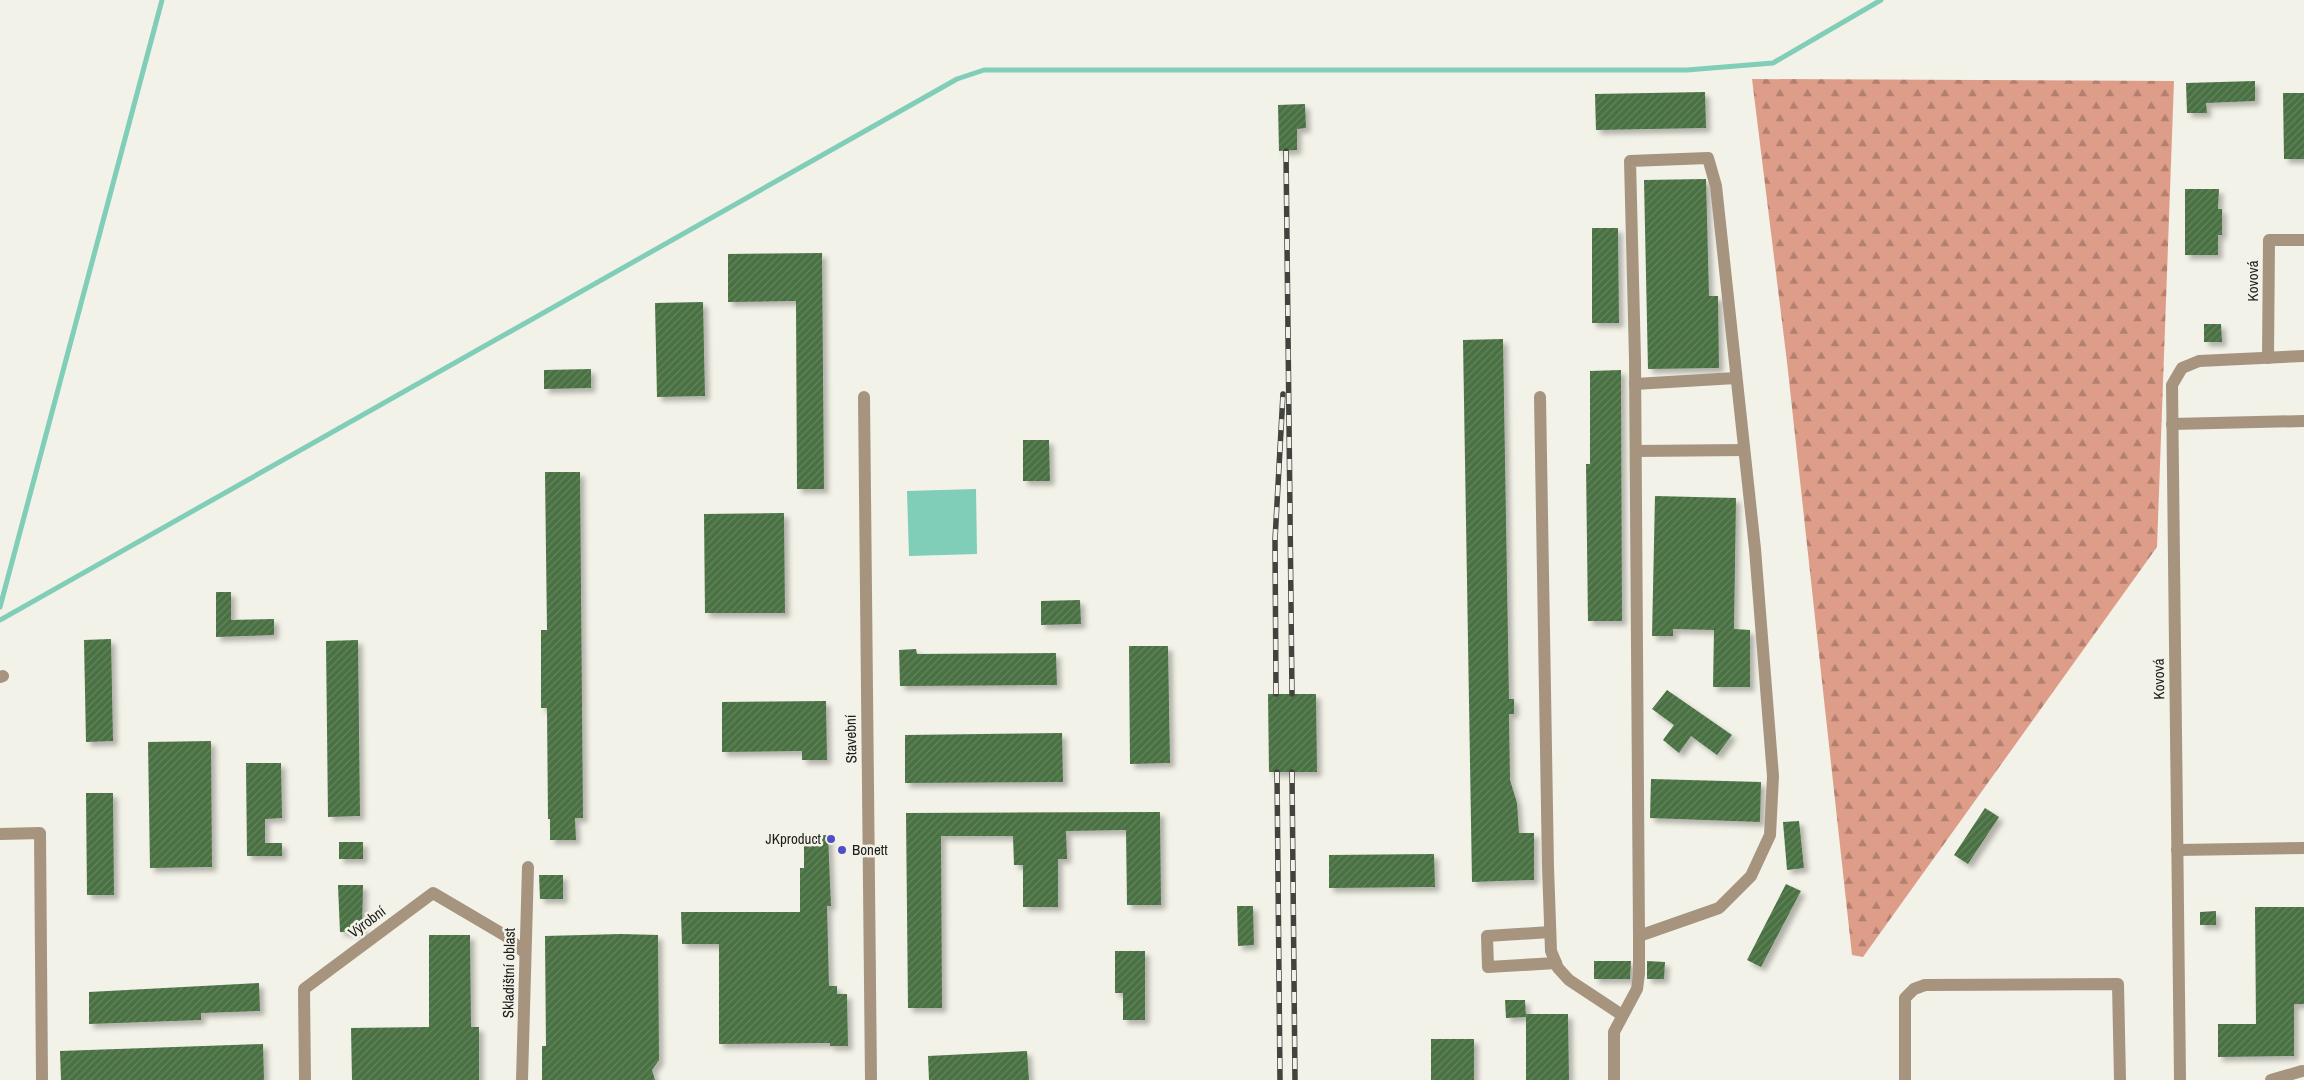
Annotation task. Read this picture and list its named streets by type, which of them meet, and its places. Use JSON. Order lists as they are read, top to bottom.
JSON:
{
  "streets": {
    "street": [
      "Kovová",
      "Stavební",
      "Výrobní",
      "Skladištní oblast"
    ]
  },
  "crossings": [
    ["Výrobní", "Skladištní oblast"]
  ],
  "places": ["JKproduct", "Bonett"]
}
